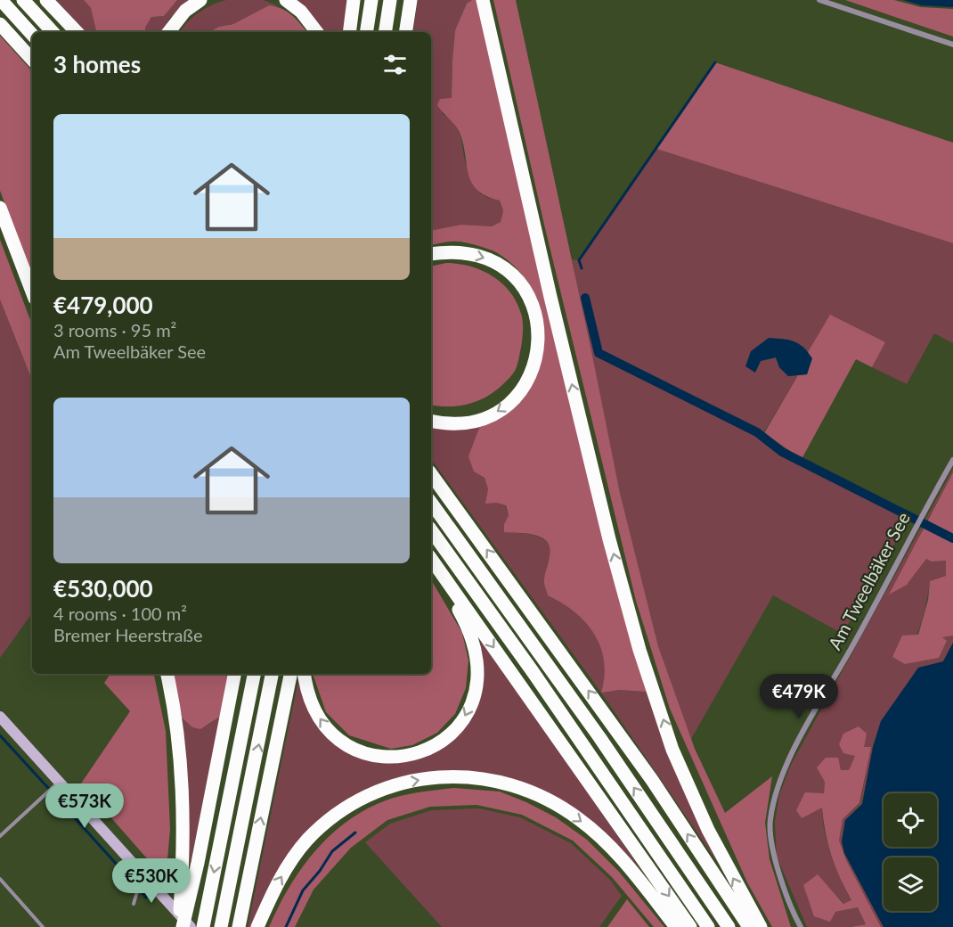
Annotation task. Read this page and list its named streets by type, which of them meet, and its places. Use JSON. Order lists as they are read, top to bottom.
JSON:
{
  "streets": {
    "street": ["Am Tweelbäker See"]
  },
  "page": {
    "heading": "3 homes",
    "list": [
      {
        "name": "€479,000",
        "note": "3 rooms · 95 m² · Am Tweelbäker See"
      },
      {
        "name": "€530,000",
        "note": "4 rooms · 100 m² · Bremer Heerstraße"
      }
    ],
    "price": ["€479K", "€573K", "€530K"]
  }
}
